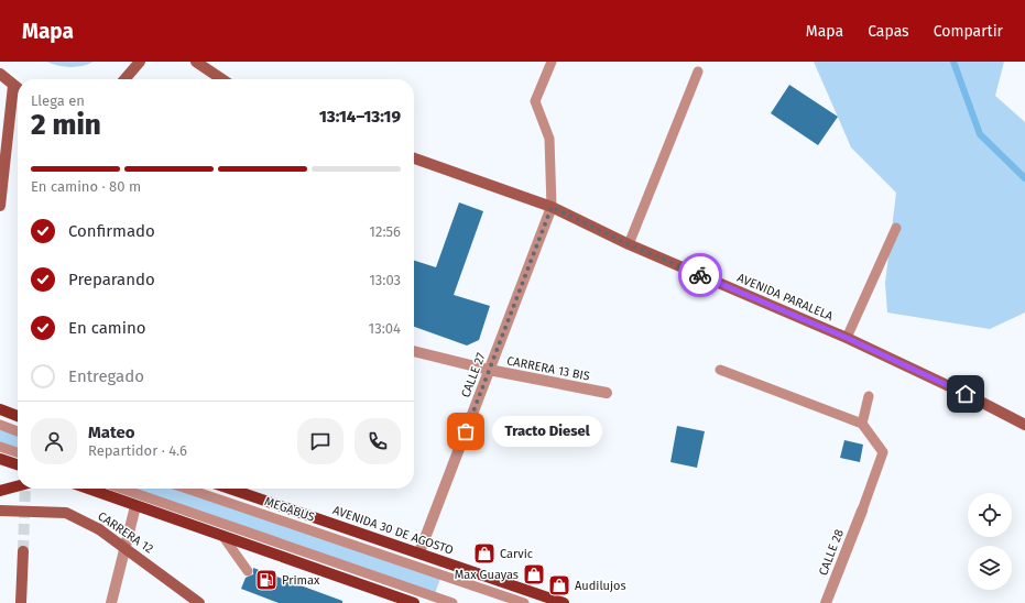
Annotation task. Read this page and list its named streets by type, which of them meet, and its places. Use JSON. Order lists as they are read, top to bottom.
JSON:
{
  "streets": {
    "main road": ["AVENIDA PARALELA", "AVENIDA 30 DE AGOSTO", "CARRERA 12"],
    "street": ["CARRERA 13 BIS", "CALLE 27", "CALLE 28"],
    "lane": ["MEGABUS"]
  },
  "crossings": [
    ["AVENIDA PARALELA", "CALLE 27"],
    ["CARRERA 13 BIS", "CALLE 27"],
    ["CALLE 27", "AVENIDA 30 DE AGOSTO"]
  ],
  "places": {
    "other": ["Tracto Diesel"],
    "shop": ["Carvic", "Max Guayas", "Audilujos"],
    "fuel station": ["Primax"]
  },
  "page": {
    "header": "Mapa",
    "nav": ["Mapa", "Capas", "Compartir"],
    "heading": ["2 min", "Llega en", "13:14–13:19"],
    "panel": ["Mateo", "Repartidor · 4.6"],
    "bar": "En camino · 80 m",
    "list": [
      ["Confirmado", "12:56"],
      ["Preparando", "13:03"],
      ["En camino", "13:04"],
      "Entregado"
    ],
    "bubble": "Tracto Diesel"
  }
}
